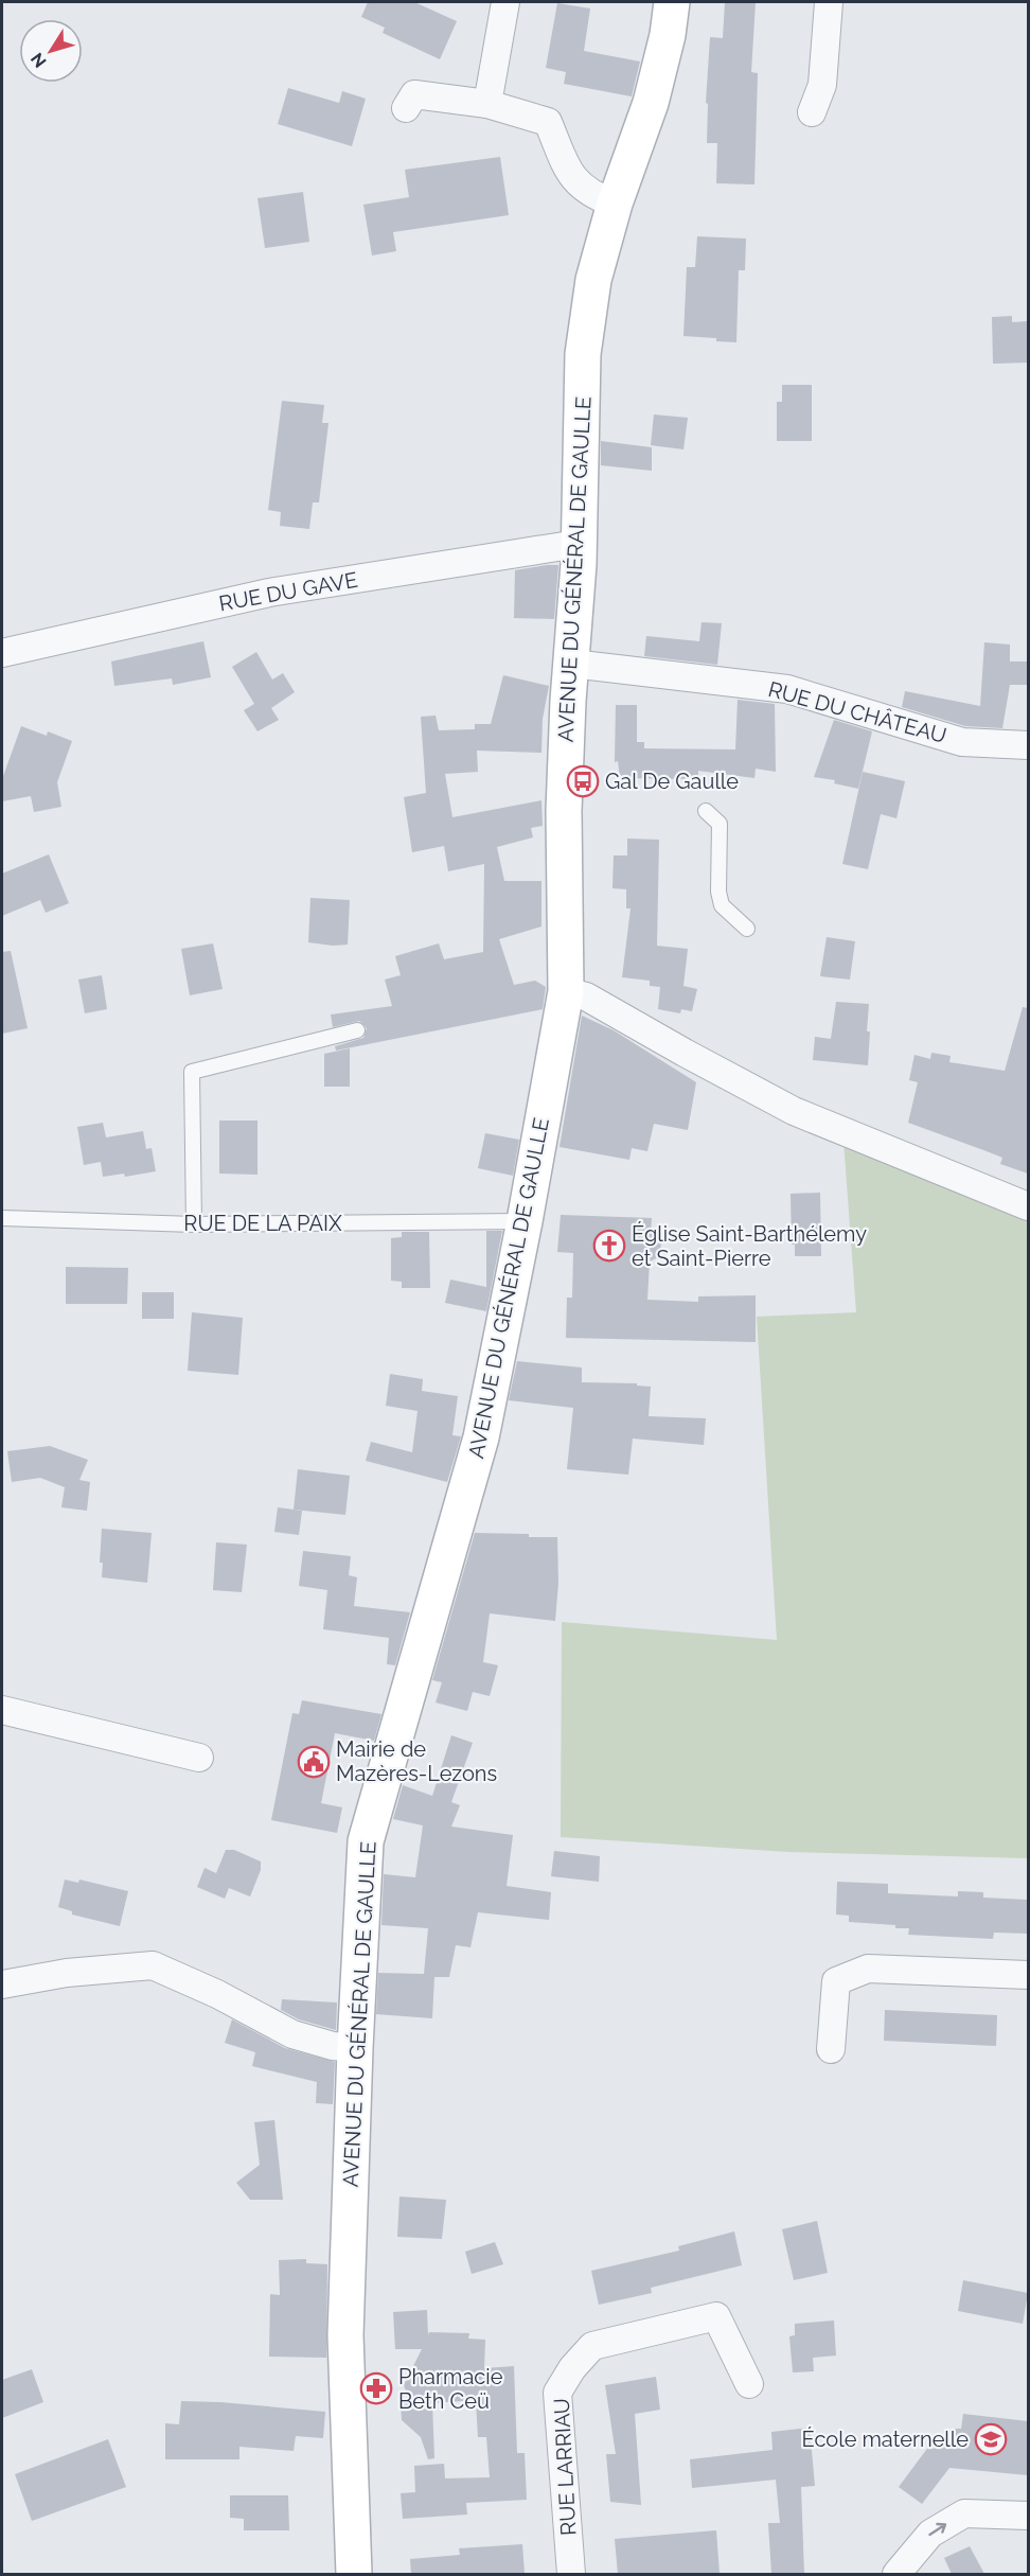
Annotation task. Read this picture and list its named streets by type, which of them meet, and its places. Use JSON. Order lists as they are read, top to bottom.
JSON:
{
  "streets": {
    "main road": ["AVENUE DU GÉNÉRAL DE GAULLE"],
    "street": ["RUE DU GAVE", "RUE DU CHÂTEAU", "RUE LARRIAU"],
    "lane": ["RUE DE LA PAIX"]
  },
  "crossings": [
    ["AVENUE DU GÉNÉRAL DE GAULLE", "RUE DU GAVE"],
    ["AVENUE DU GÉNÉRAL DE GAULLE", "RUE DU CHÂTEAU"],
    ["AVENUE DU GÉNÉRAL DE GAULLE", "RUE DE LA PAIX"]
  ],
  "places": {
    "bus stop": ["Gal De Gaulle"],
    "church": ["Église Saint-Barthélemy et Saint-Pierre"],
    "public building": ["Mairie de Mazères-Lezons"],
    "pharmacy": ["Pharmacie Beth Ceü"],
    "school or university": ["École maternelle"]
  },
  "north": "bottom left"
}
